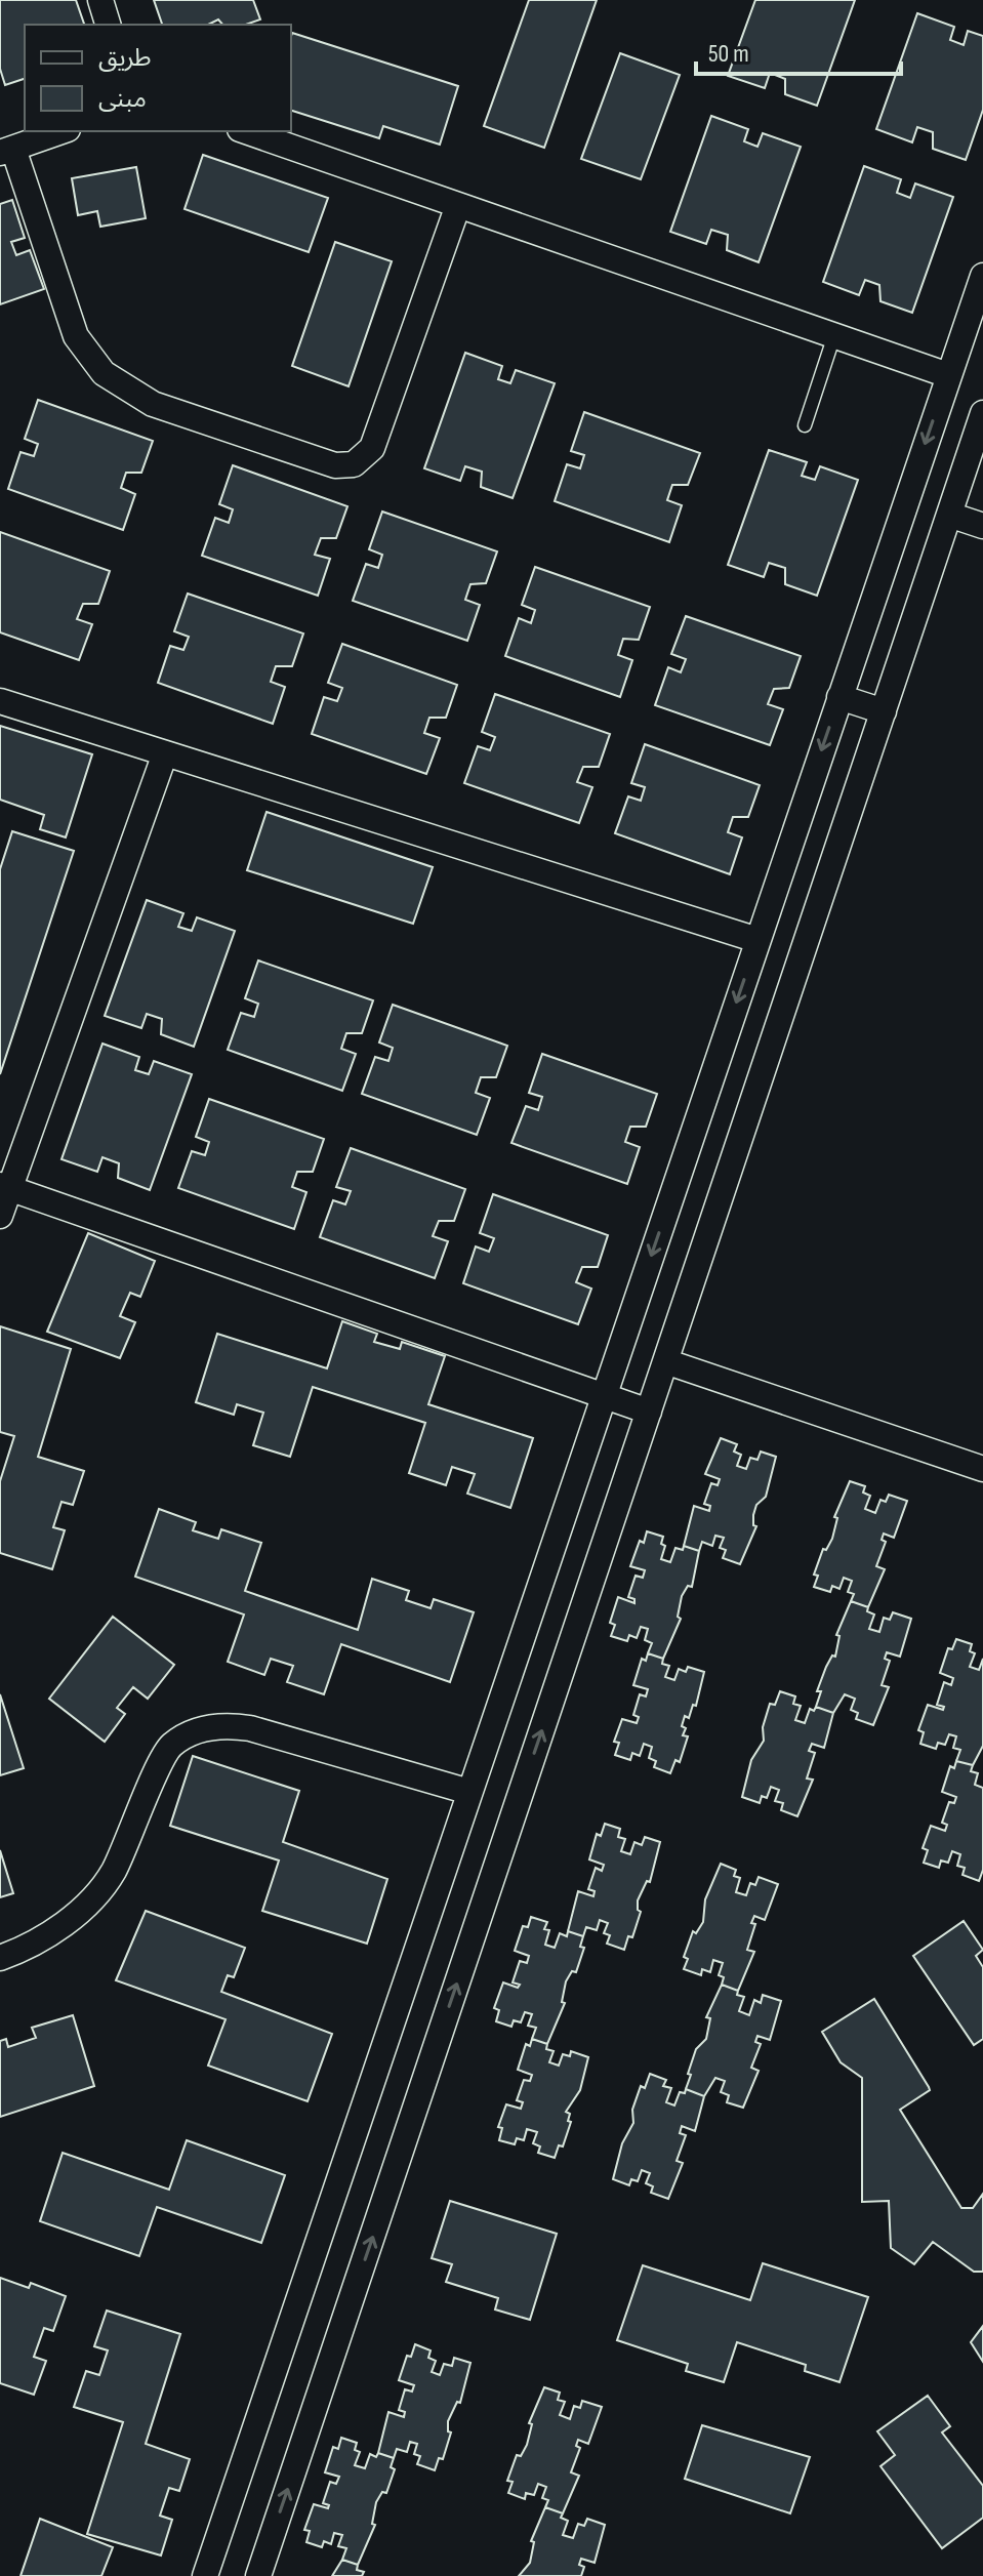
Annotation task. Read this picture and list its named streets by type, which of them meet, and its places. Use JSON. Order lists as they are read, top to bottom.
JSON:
{
  "legend": ["طريق", "مبنى"],
  "scale_bar": "50 m"
}
